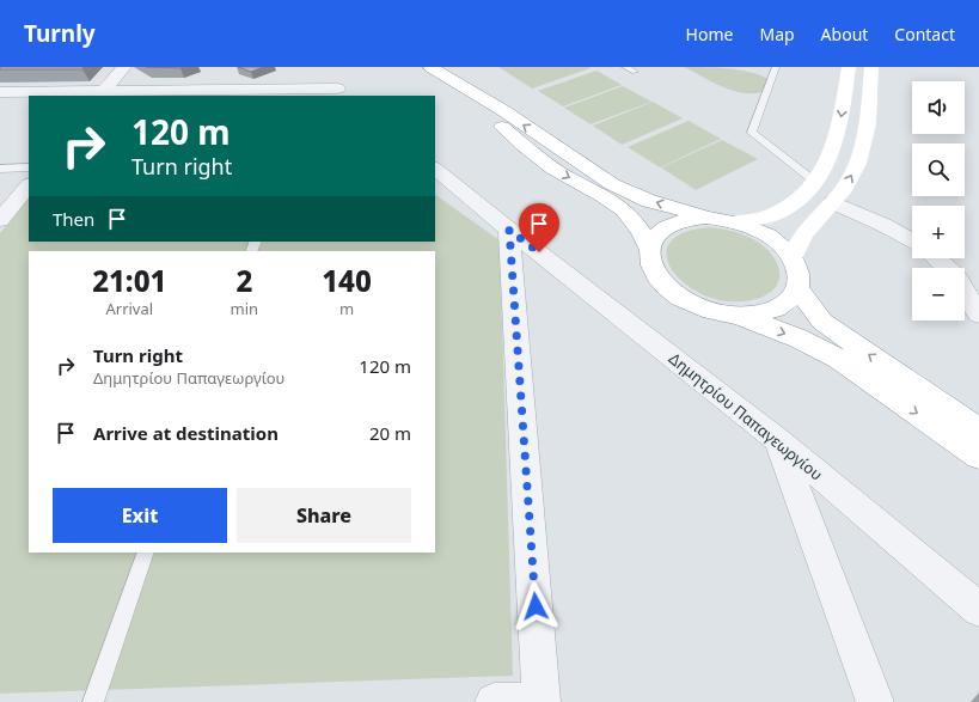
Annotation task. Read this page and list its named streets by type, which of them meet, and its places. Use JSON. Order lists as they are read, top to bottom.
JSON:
{
  "streets": {
    "street": ["Δημητρίου Παπαγεωργίου"]
  },
  "page": {
    "header": "Turnly",
    "nav": [
      "Home",
      "Map",
      "About",
      "Contact"
    ],
    "map_buttons": ["+", "−"],
    "turn": ["120 m", "Turn right"],
    "then": "Then",
    "eta": [
      "21:01",
      "Arrival",
      "2",
      "min",
      "140",
      "m"
    ],
    "list": [
      {
        "name": "Turn right",
        "note": "Δημητρίου Παπαγεωργίου",
        "value": "120 m"
      },
      {
        "name": "Arrive at destination",
        "value": "20 m"
      }
    ],
    "buttons": ["Exit", "Share"]
  }
}
